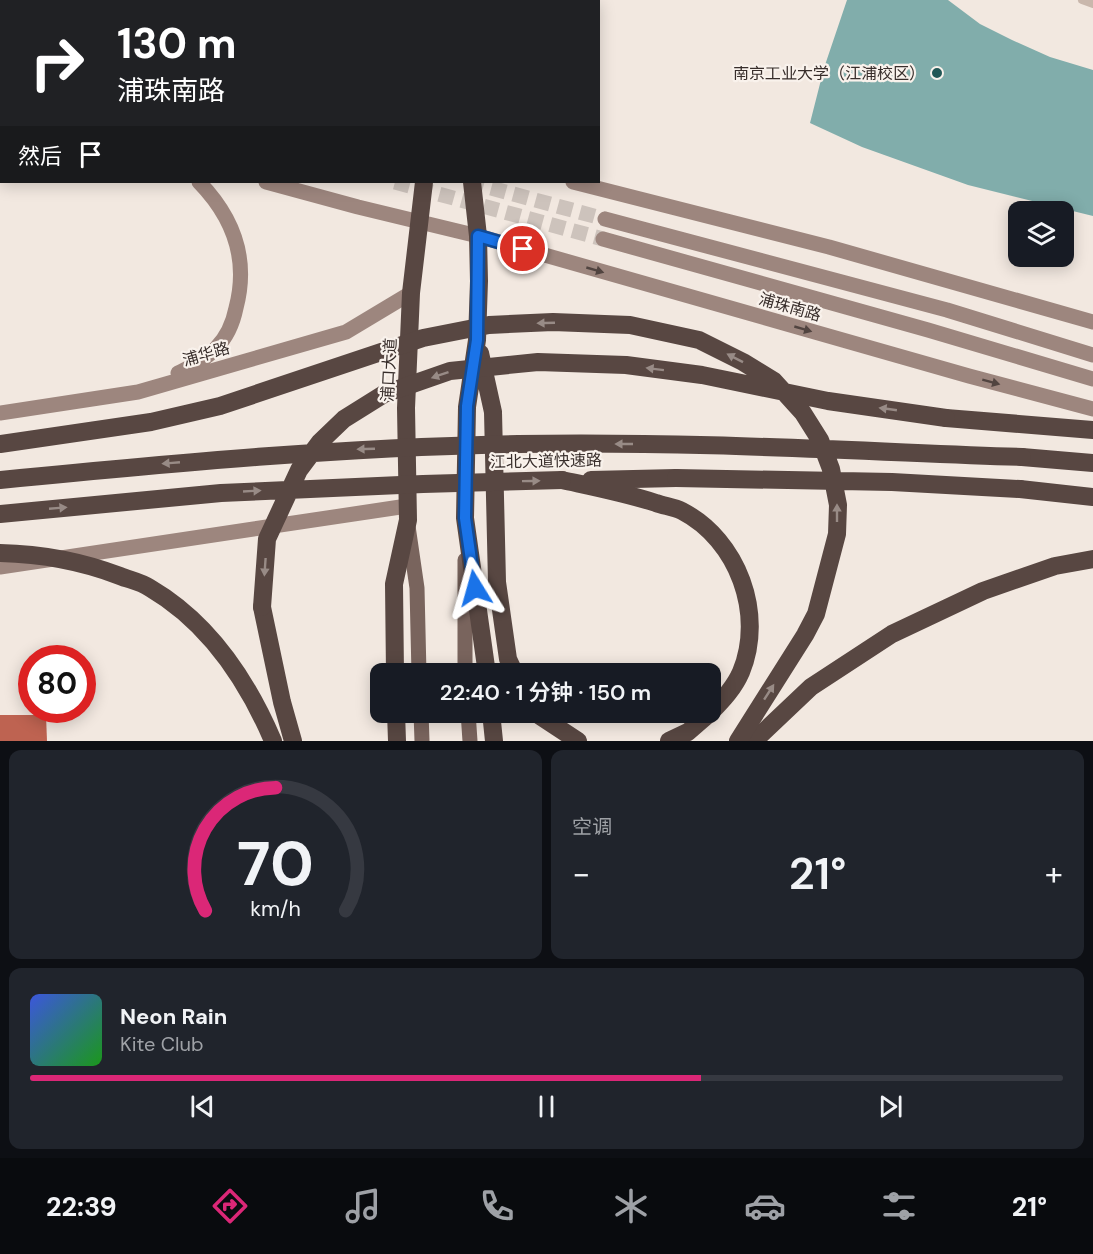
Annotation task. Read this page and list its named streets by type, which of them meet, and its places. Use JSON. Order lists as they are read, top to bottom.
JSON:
{
  "streets": {
    "highway": ["浦口大道", "江北大道快速路"],
    "street": ["浦珠南路", "浦华路"]
  },
  "crossings": [
    ["浦珠南路", "浦口大道"],
    ["浦华路", "浦口大道"]
  ],
  "places": ["南京工业大学（江浦校区）"],
  "page": {
    "turn": ["130 m", "浦珠南路"],
    "then": "然后",
    "limit": "80",
    "trip": "22:40 · 1 分钟 · 150 m",
    "tile": "空调",
    "heat": ["−", "21°", "+"],
    "song": ["Neon Rain", "Kite Club"],
    "tabs": ["22:39", "21°"],
    "gauge": ["70", "km/h"]
  }
}
